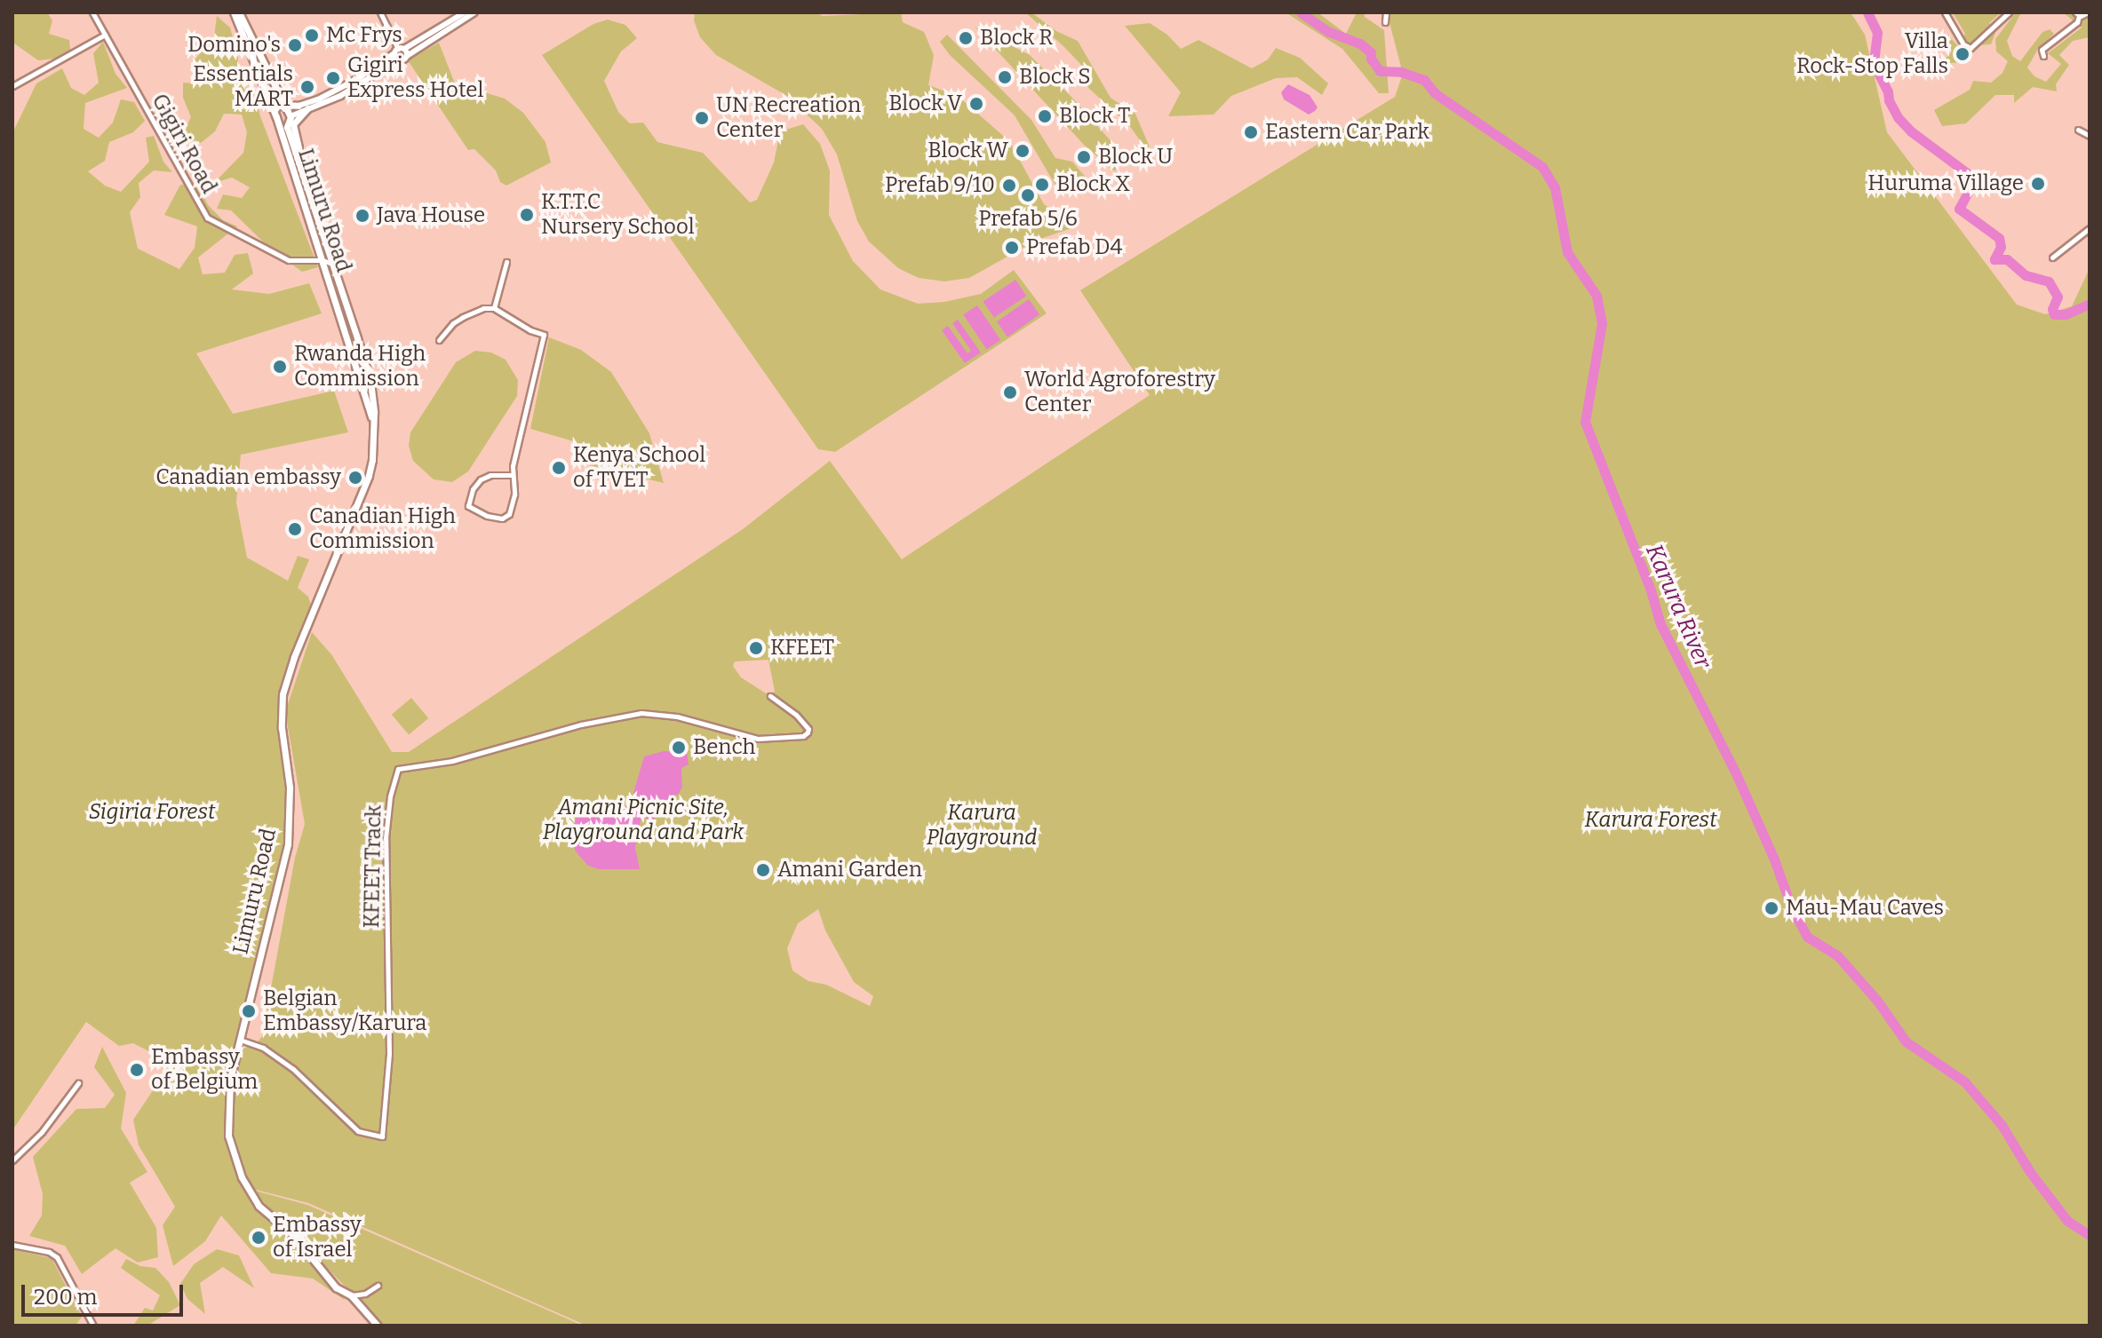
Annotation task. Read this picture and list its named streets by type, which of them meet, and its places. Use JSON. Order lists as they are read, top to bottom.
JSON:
{
  "streets": {
    "main road": ["Limuru Road"],
    "street": ["Gigiri Road", "KFEET Track"]
  },
  "crossings": [
    ["Gigiri Road", "Limuru Road"],
    ["Limuru Road", "KFEET Track"]
  ],
  "water": ["Karura River"],
  "parks": [
    "Amani Picnic Site, Playground and Park",
    "Sigiria Forest",
    "Karura Playground",
    "Karura Forest"
  ],
  "places": [
    "Mc Frys",
    "Block R",
    "Domino's",
    "Villa Rock-Stop Falls",
    "Block S",
    "Gigiri Express Hotel",
    "Essentials MART",
    "Block V",
    "Block T",
    "UN Recreation Center",
    "Eastern Car Park",
    "Block W",
    "Block U",
    "Huruma Village",
    "Block X",
    "Prefab 9/10",
    "Prefab 5/6",
    "K.T.T.C Nursery School",
    "Java House",
    "Prefab D4",
    "Rwanda High Commission",
    "World Agroforestry Center",
    "Kenya School of TVET",
    "Canadian embassy",
    "Canadian High Commission",
    "KFEET",
    "Bench",
    "Amani Garden",
    "Mau-Mau Caves",
    "Belgian Embassy/Karura",
    "Embassy of Belgium",
    "Embassy of Israel"
  ],
  "scale_bar": "200 m"
}
